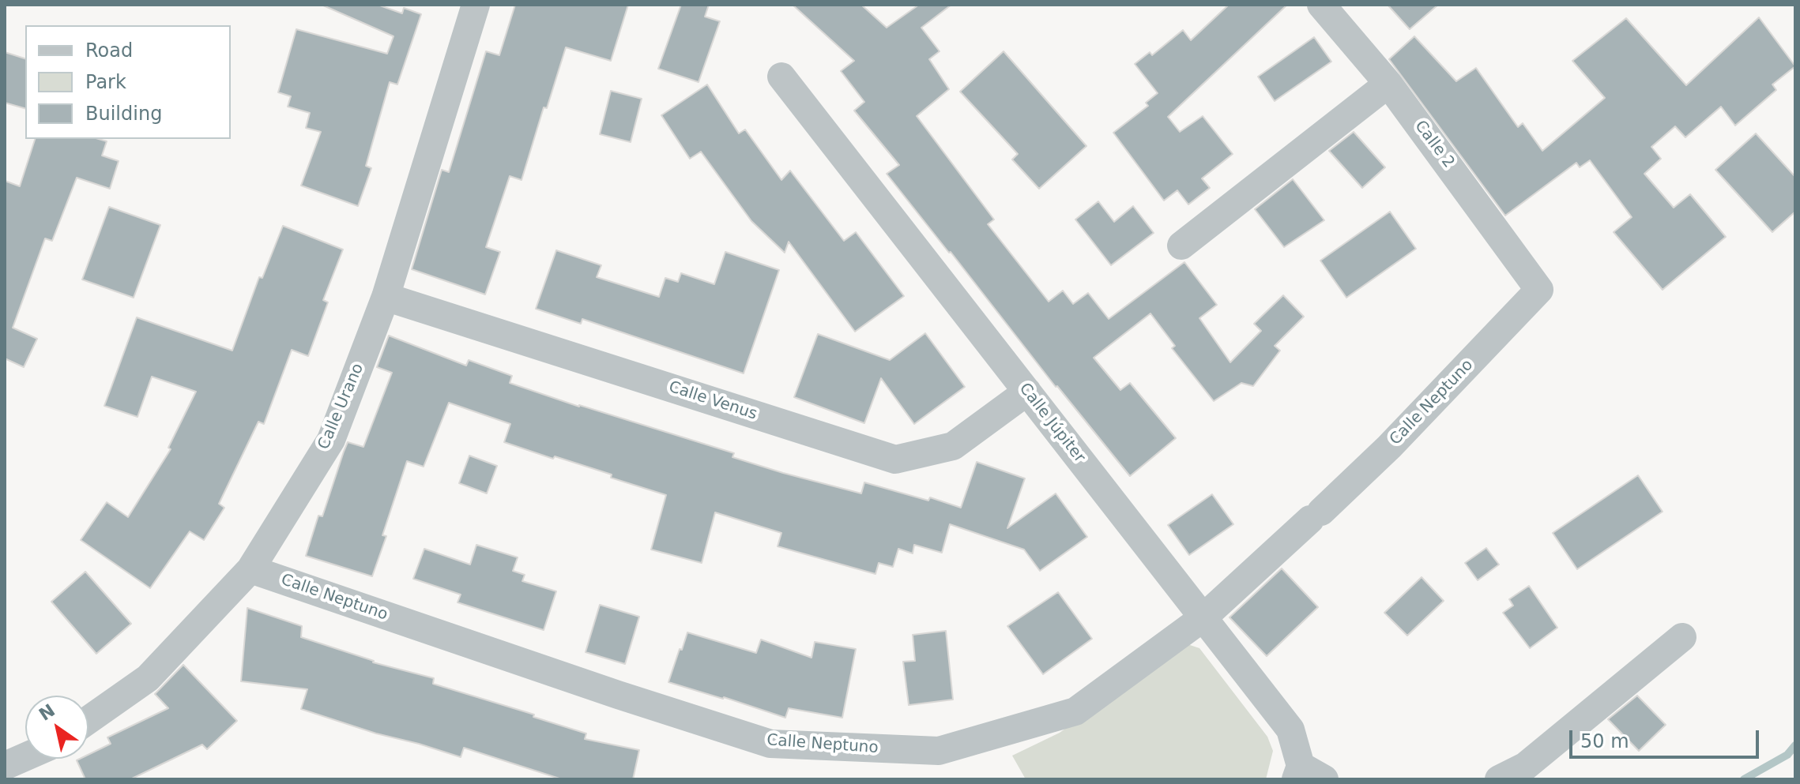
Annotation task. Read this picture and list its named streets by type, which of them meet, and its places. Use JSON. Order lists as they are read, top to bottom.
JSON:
{
  "streets": {
    "street": [
      "Calle 2",
      "Calle Venus",
      "Calle Neptuno",
      "Calle Urano",
      "Calle Júpiter"
    ]
  },
  "crossings": [
    ["Calle 2", "Calle Neptuno"],
    ["Calle Venus", "Calle Urano"],
    ["Calle Venus", "Calle Júpiter"],
    ["Calle Neptuno", "Calle Urano"],
    ["Calle Neptuno", "Calle Júpiter"]
  ],
  "legend": ["Road", "Park", "Building"],
  "scale_bar": "50 m",
  "north": "top left"
}
